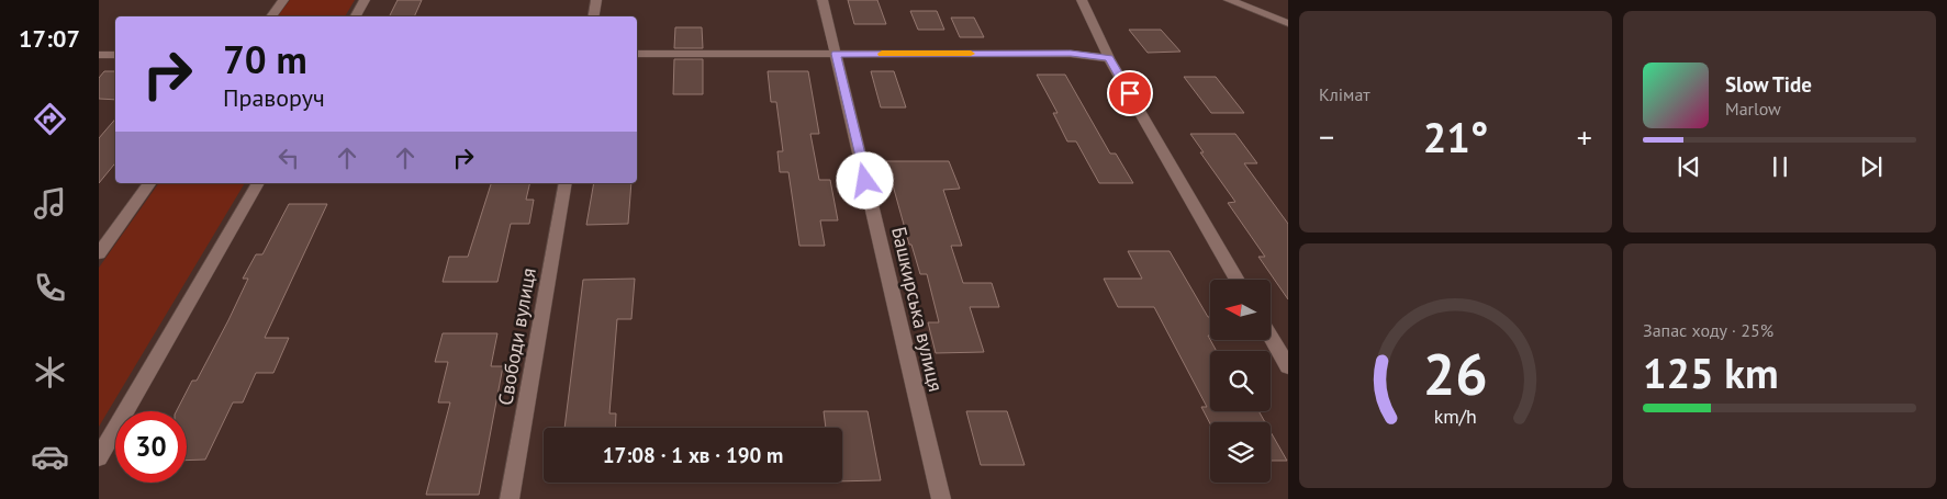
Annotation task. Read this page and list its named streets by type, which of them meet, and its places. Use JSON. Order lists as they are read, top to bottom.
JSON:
{
  "streets": {
    "street": ["Башкирська вулиця", "Свободи вулиця"]
  },
  "north": "left",
  "page": {
    "tabs": "17:07",
    "tile": [
      "Клімат",
      ["Запас ходу · 25%", "125 km"]
    ],
    "turn": ["70 m", "Праворуч"],
    "song": ["Slow Tide", "Marlow"],
    "heat": ["−", "21°", "+"],
    "limit": "30",
    "trip": "17:08 · 1 хв · 190 m",
    "gauge": ["26", "km/h"]
  }
}
